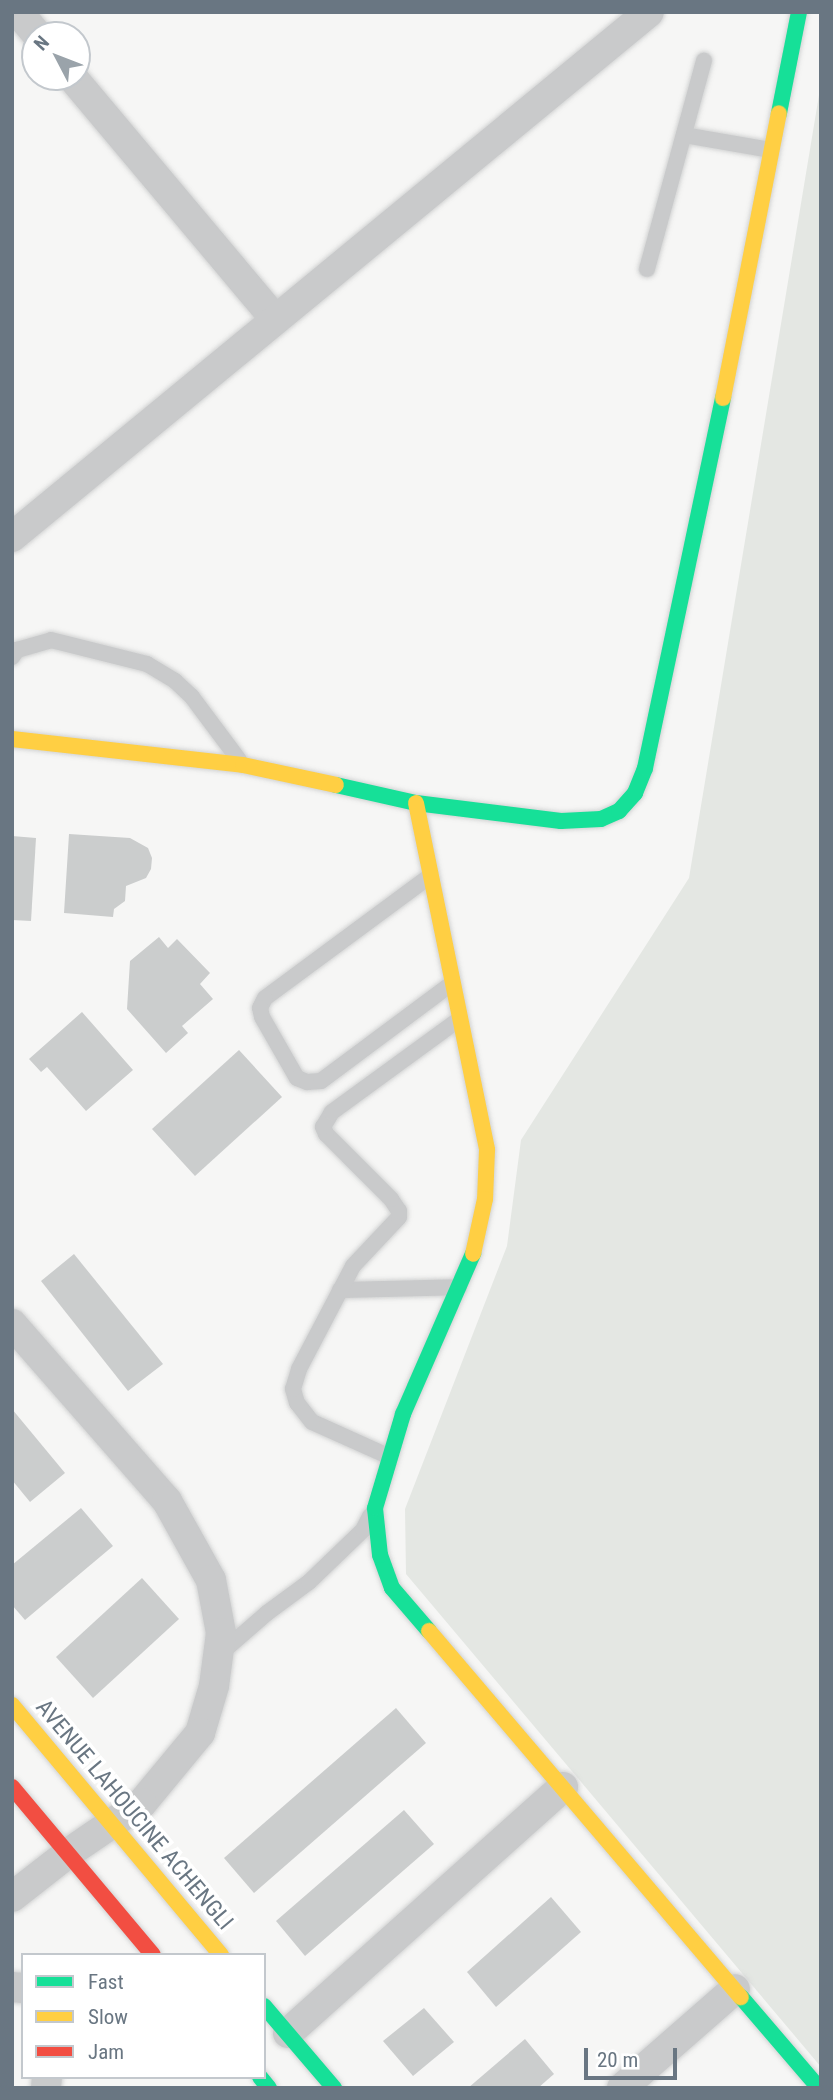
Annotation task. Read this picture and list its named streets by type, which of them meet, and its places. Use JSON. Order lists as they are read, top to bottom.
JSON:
{
  "streets": {
    "street": ["AVENUE LAHOUCINE ACHENGLI"]
  },
  "legend": ["Fast", "Slow", "Jam"],
  "scale_bar": "20 m",
  "north": "top left"
}
